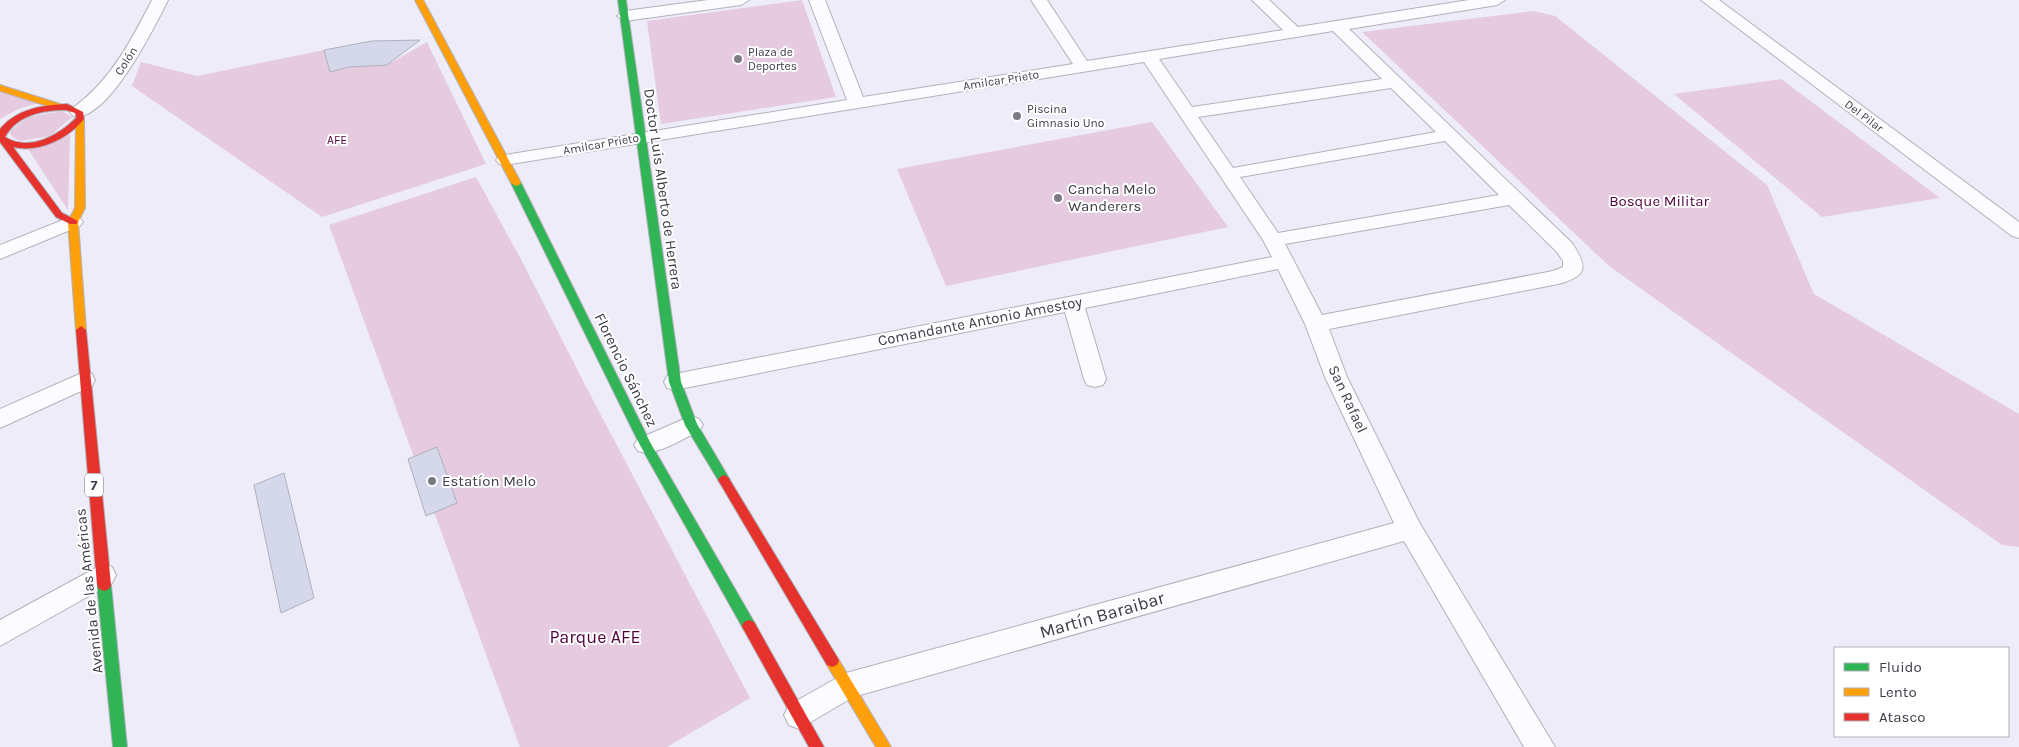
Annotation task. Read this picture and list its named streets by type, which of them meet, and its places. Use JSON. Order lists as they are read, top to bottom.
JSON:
{
  "streets": {
    "street": [
      "Colón",
      "Amilcar Prieto",
      "Del Pilar",
      "Doctor Luis Alberto de Herrera",
      "Comandante Antonio Amestoy",
      "Florencio Sánchez",
      "San Rafael",
      "7",
      "Avenida de las Américas",
      "Martín Baraibar"
    ]
  },
  "crossings": [
    ["Colón", "Avenida de las Américas"],
    ["Amilcar Prieto", "Doctor Luis Alberto de Herrera"],
    ["Amilcar Prieto", "Florencio Sánchez"],
    ["Amilcar Prieto", "San Rafael"],
    ["Doctor Luis Alberto de Herrera", "Comandante Antonio Amestoy"],
    ["Comandante Antonio Amestoy", "San Rafael"],
    ["Florencio Sánchez", "Martín Baraibar"],
    ["San Rafael", "Martín Baraibar"]
  ],
  "parks": ["AFE", "Bosque Militar", "Parque AFE"],
  "places": [
    "Plaza de Deportes",
    "Piscina Gimnasio Uno",
    "Cancha Melo Wanderers",
    "Estatíon Melo"
  ],
  "legend": ["Fluido", "Lento", "Atasco"]
}
